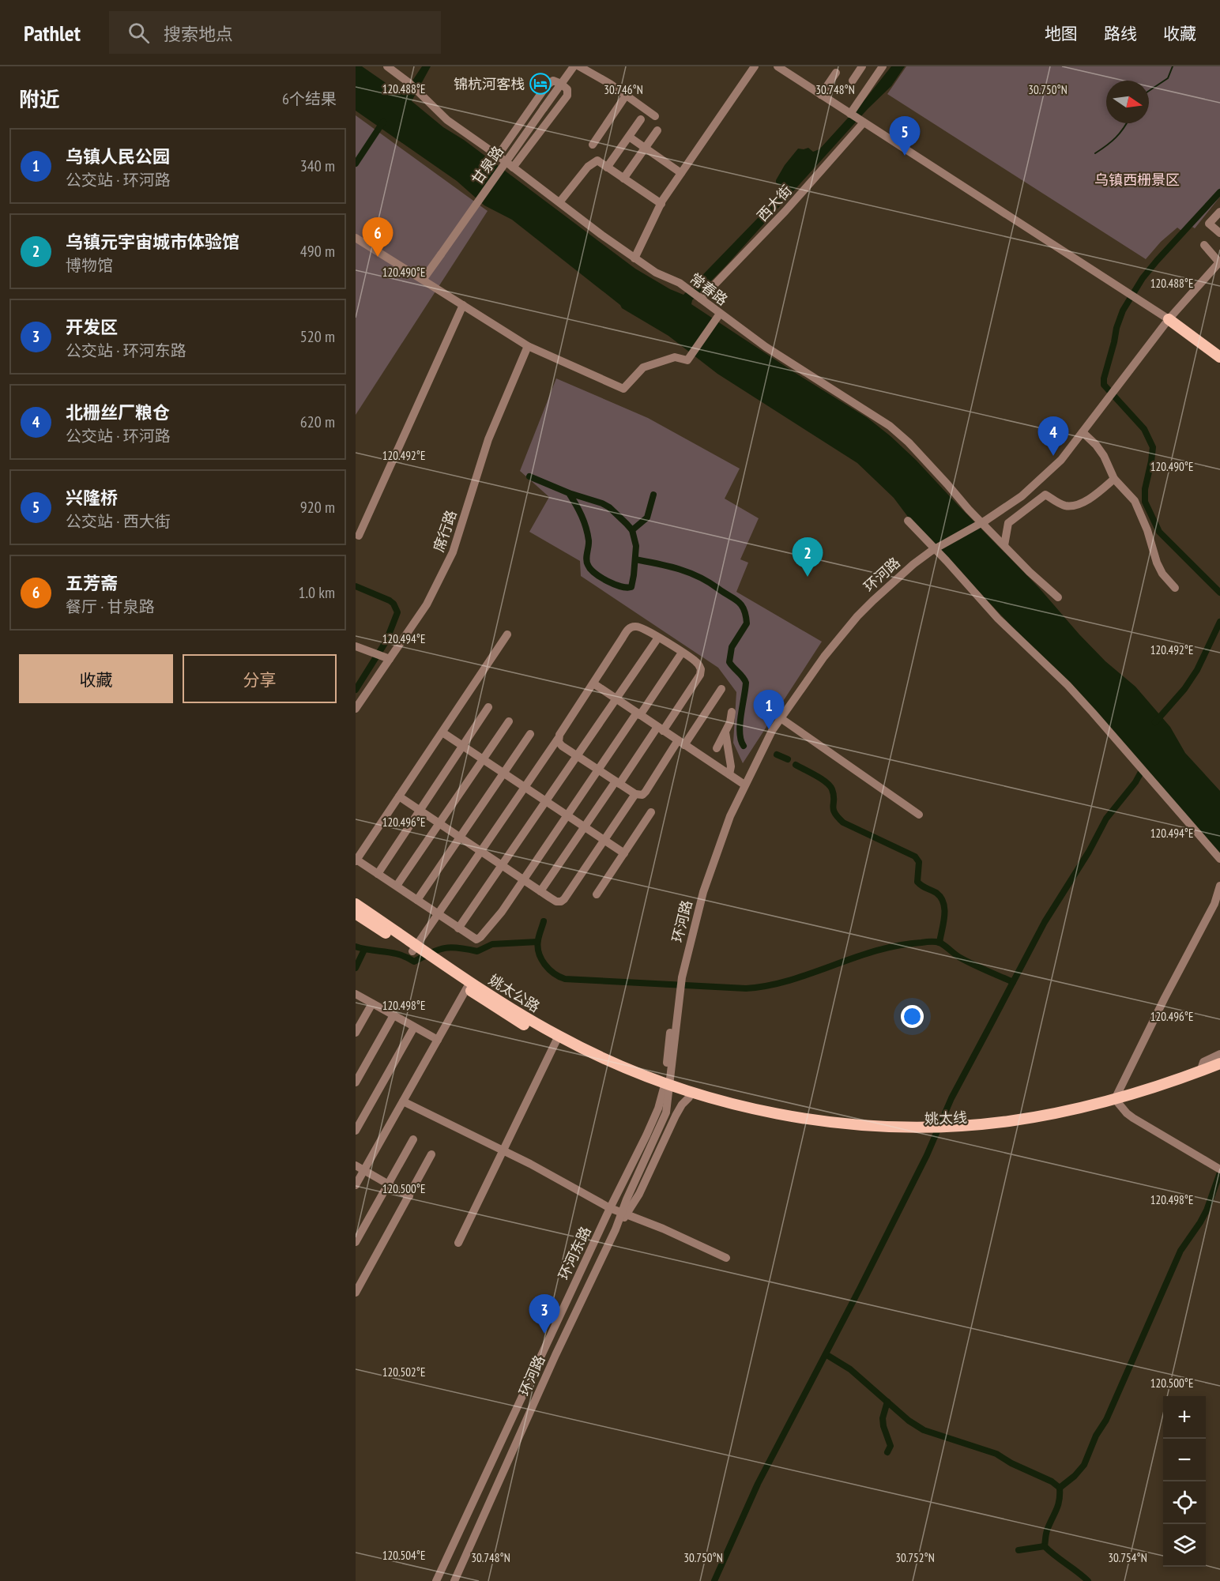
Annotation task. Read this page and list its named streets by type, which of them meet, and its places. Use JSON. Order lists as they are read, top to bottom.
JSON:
{
  "streets": {
    "main road": ["姚太公路", "姚太线"],
    "street": [
      "甘泉路",
      "西大街",
      "常春路",
      "席行路",
      "环河路",
      "环河东路"
    ]
  },
  "crossings": [
    ["西大街", "常春路"],
    ["环河路", "姚太公路"],
    ["环河路", "姚太线"],
    ["环河路", "环河东路"],
    ["姚太公路", "姚太线"],
    ["姚太公路", "环河东路"],
    ["姚太线", "环河东路"]
  ],
  "parks": ["乌镇西栅景区"],
  "places": {
    "hotel": ["锦杭河客栈"]
  },
  "north": "right",
  "page": {
    "header": "Pathlet",
    "search": "搜索地点",
    "nav": ["地图", "路线", "收藏"],
    "heading": ["附近", "6个结果"],
    "pins": [
      "5",
      "6",
      "4",
      "2",
      "1",
      "3"
    ],
    "list": [
      {
        "mark": "1",
        "name": "乌镇人民公园",
        "note": "公交站 · 环河路",
        "value": "340 m"
      },
      {
        "mark": "2",
        "name": "乌镇元宇宙城市体验馆",
        "note": "博物馆",
        "value": "490 m"
      },
      {
        "mark": "3",
        "name": "开发区",
        "note": "公交站 · 环河东路",
        "value": "520 m"
      },
      {
        "mark": "4",
        "name": "北栅丝厂粮仓",
        "note": "公交站 · 环河路",
        "value": "620 m"
      },
      {
        "mark": "5",
        "name": "兴隆桥",
        "note": "公交站 · 西大街",
        "value": "920 m"
      },
      {
        "mark": "6",
        "name": "五芳斋",
        "note": "餐厅 · 甘泉路",
        "value": "1.0 km"
      }
    ],
    "buttons": ["收藏", "分享"],
    "map_buttons": ["+", "−"]
  },
  "coordinates": [
    "120.488°E",
    "30.746°N",
    "30.748°N",
    "30.750°N",
    "120.490°E",
    "120.492°E",
    "120.494°E",
    "120.496°E",
    "120.498°E",
    "120.500°E",
    "120.502°E",
    "120.504°E",
    "30.752°N",
    "30.754°N"
  ]
}
